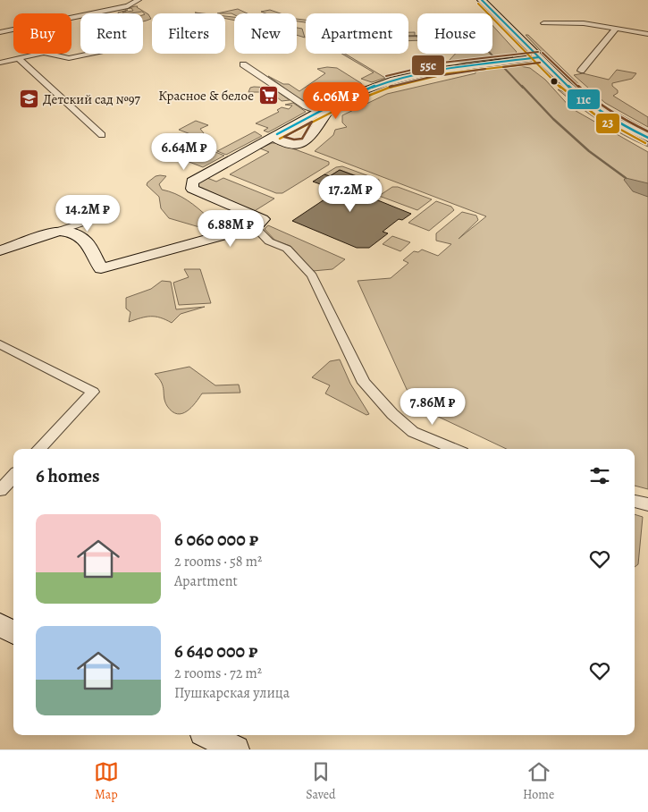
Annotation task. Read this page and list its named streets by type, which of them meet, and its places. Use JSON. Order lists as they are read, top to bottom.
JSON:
{
  "places": {
    "supermarket": ["Красное & белое"],
    "school or university": ["Детский сад №97"]
  },
  "lines": ["transit line 11с", "transit line 23", "transit line 55с"],
  "page": {
    "chip": [
      "Buy",
      "Rent",
      "Filters",
      "New",
      "Apartment",
      "House"
    ],
    "price": [
      "6.06M ₽",
      "6.64M ₽",
      "17.2M ₽",
      "14.2M ₽",
      "6.88M ₽",
      "7.86M ₽"
    ],
    "heading": "6 homes",
    "list": [
      {
        "name": "6 060 000 ₽",
        "note": "2 rooms · 58 m² · Apartment"
      },
      {
        "name": "6 640 000 ₽",
        "note": "2 rooms · 72 m² · Пушкарская улица"
      }
    ],
    "tabs": ["Map", "Saved", "Home"]
  }
}
